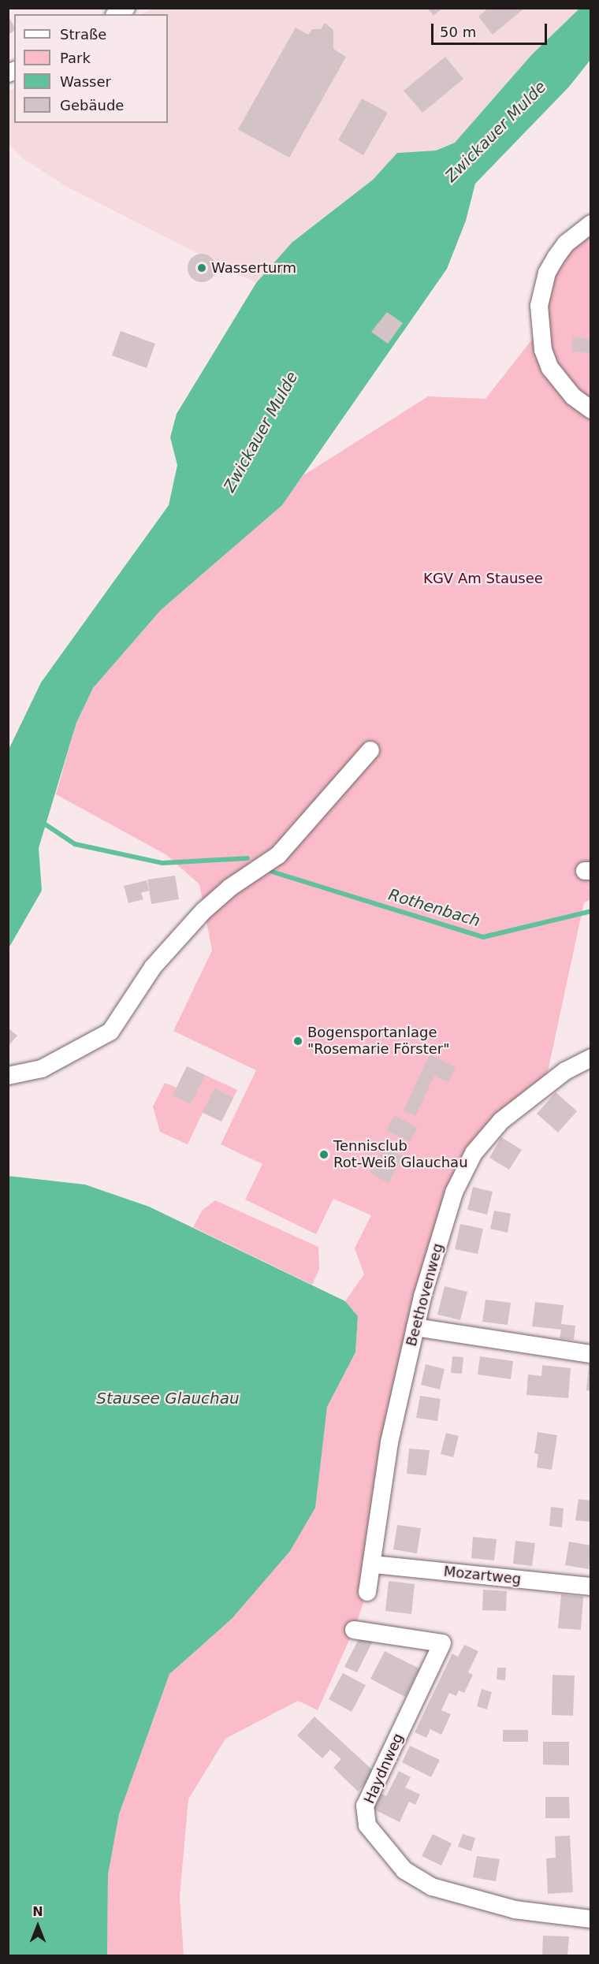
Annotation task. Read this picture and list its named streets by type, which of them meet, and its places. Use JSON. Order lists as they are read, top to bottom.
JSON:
{
  "streets": {
    "street": ["Beethovenweg", "Mozartweg", "Haydnweg"]
  },
  "crossings": [
    ["Beethovenweg", "Mozartweg"]
  ],
  "water": ["Zwickauer Mulde", "Rothenbach", "Stausee Glauchau"],
  "parks": ["KGV Am Stausee"],
  "places": ["Wasserturm", "Bogensportanlage \"Rosemarie Förster\"", "Tennisclub Rot-Weiß Glauchau"],
  "legend": [
    "Straße",
    "Park",
    "Wasser",
    "Gebäude"
  ],
  "scale_bar": "50 m",
  "north": "top"
}
